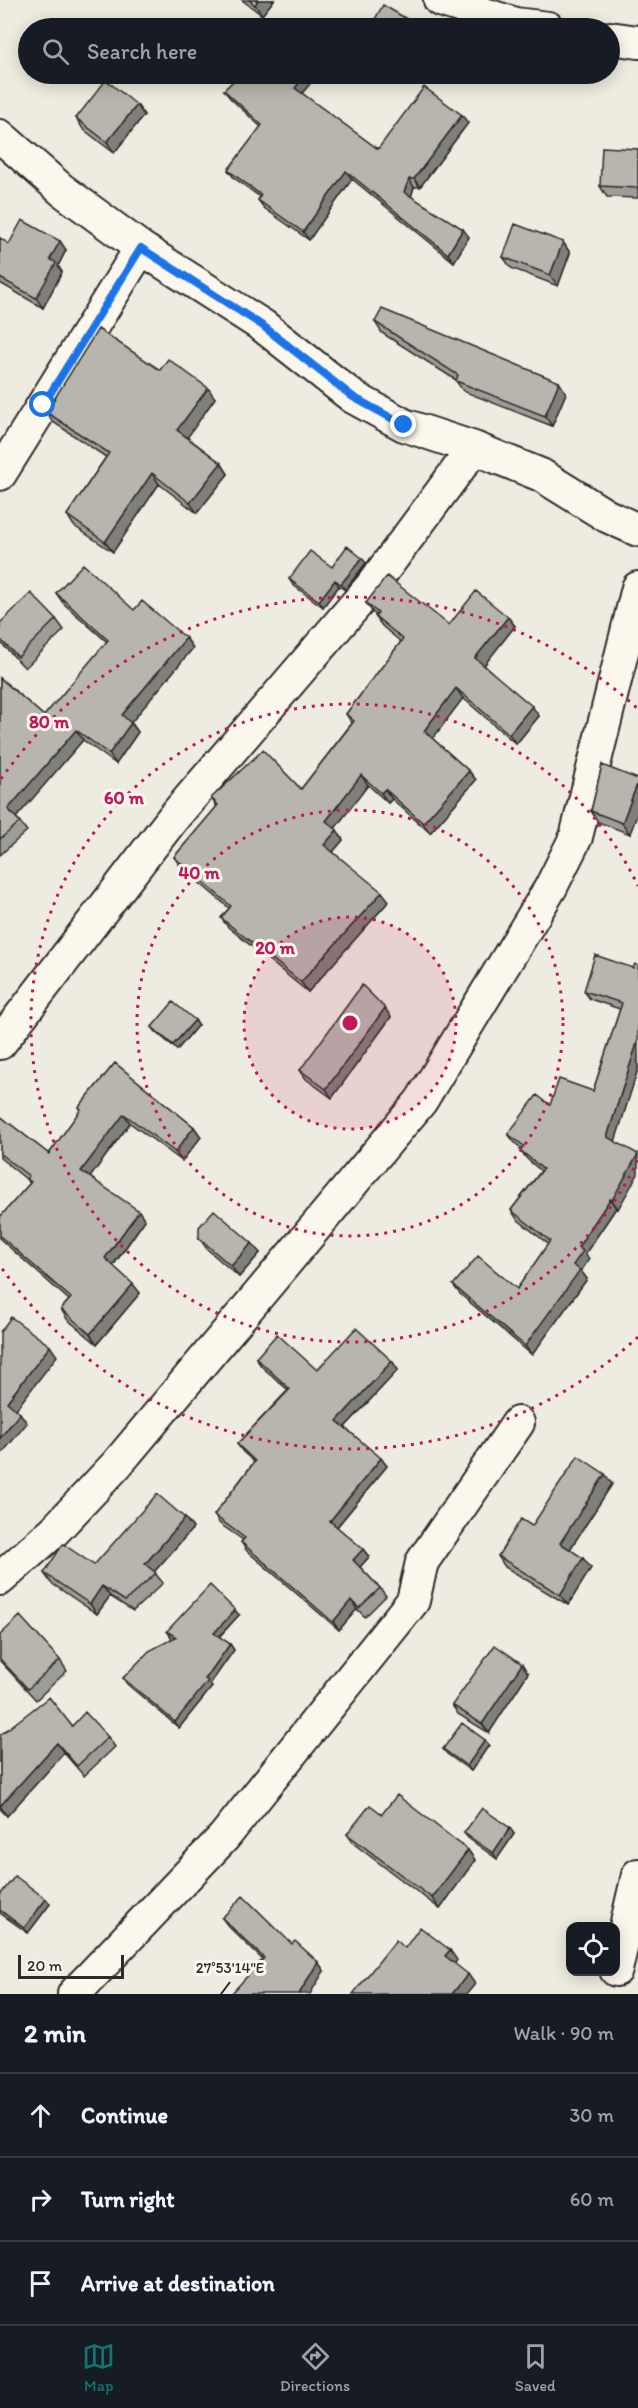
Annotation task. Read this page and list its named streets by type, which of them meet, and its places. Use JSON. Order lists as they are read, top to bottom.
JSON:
{
  "scale_bar": "20 m",
  "page": {
    "search": "Search here",
    "scale": "20 m",
    "heading": ["2 min", "Walk · 90 m"],
    "list": [
      ["Continue", "30 m"],
      ["Turn right", "60 m"],
      "Arrive at destination"
    ],
    "nav": ["Map", "Directions", "Saved"]
  },
  "coordinates": ["27°53'14\"E"],
  "rings": [
    "80 m",
    "60 m",
    "40 m",
    "20 m"
  ]
}
